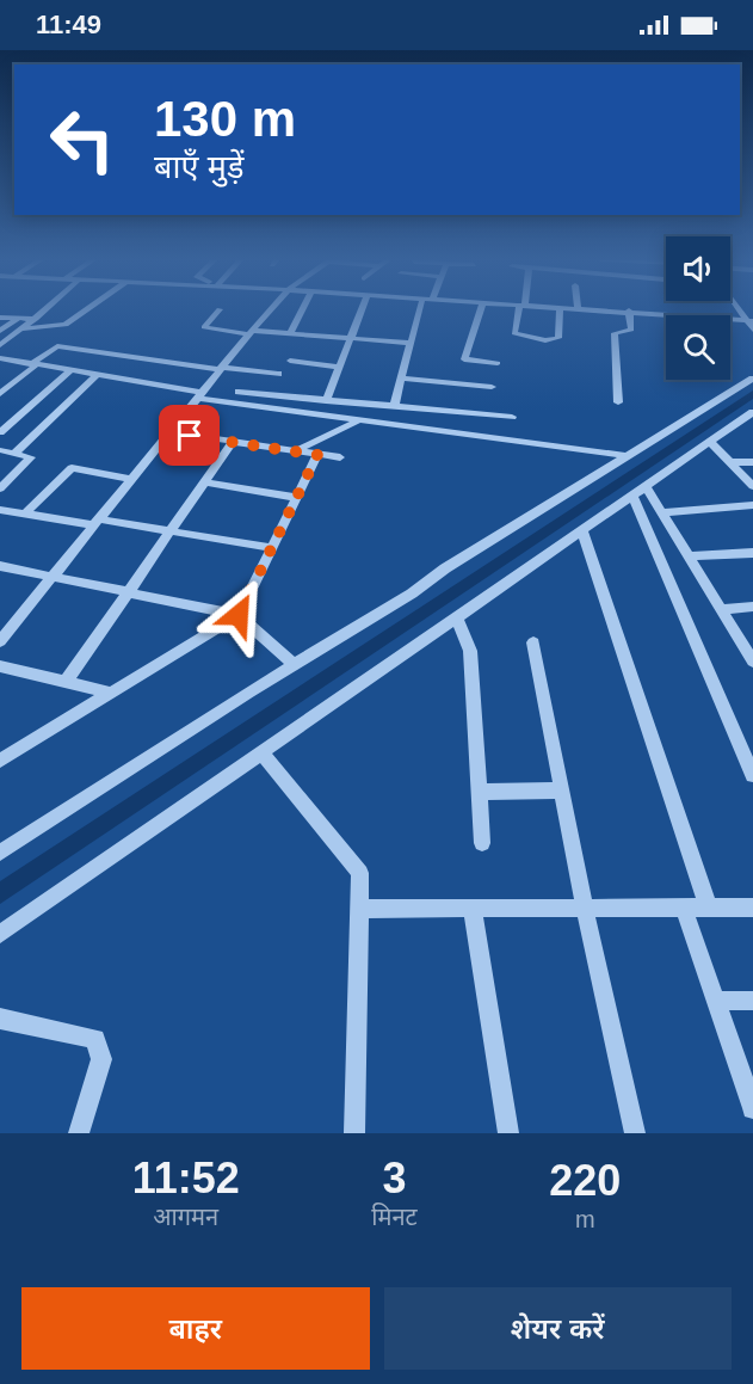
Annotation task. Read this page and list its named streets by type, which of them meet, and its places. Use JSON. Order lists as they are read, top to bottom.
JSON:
{
  "page": {
    "status": "11:49",
    "turn": ["130 m", "बाएँ मुड़ें"],
    "eta": [
      "11:52",
      "आगमन",
      "3",
      "मिनट",
      "220",
      "m"
    ],
    "buttons": ["बाहर", "शेयर करें"]
  }
}
